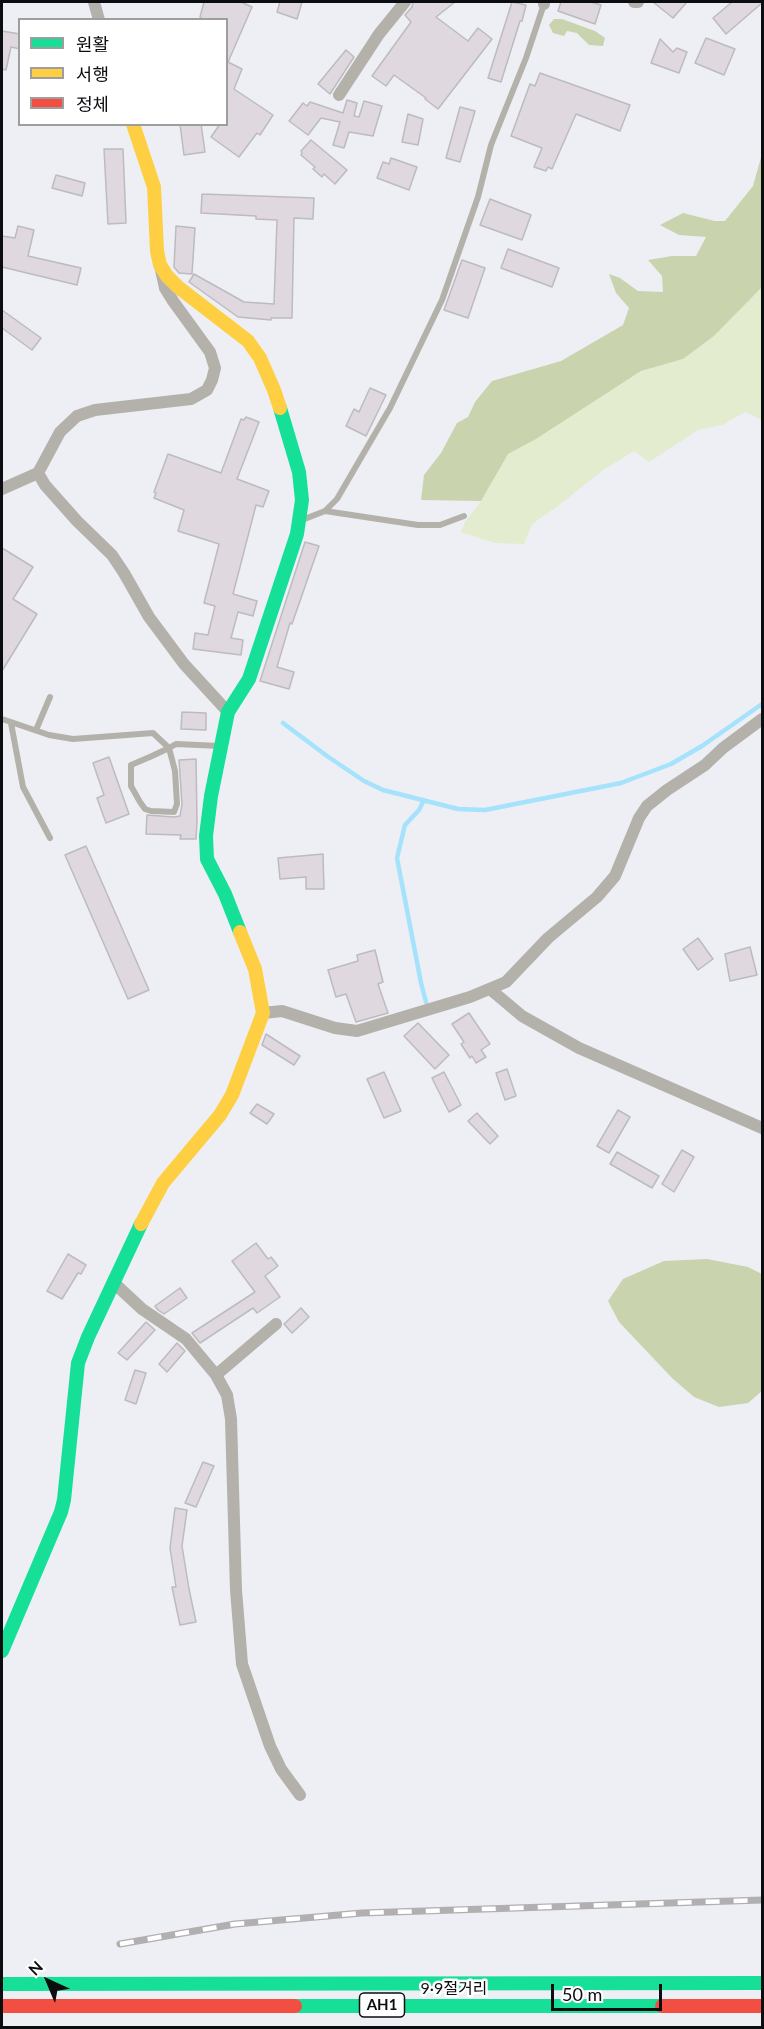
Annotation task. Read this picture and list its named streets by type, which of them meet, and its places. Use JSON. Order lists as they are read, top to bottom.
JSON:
{
  "streets": {
    "main road": ["9·9절거리", "AH1"]
  },
  "legend": ["원활", "서행", "정체"],
  "scale_bar": "50 m",
  "north": "top left"
}
